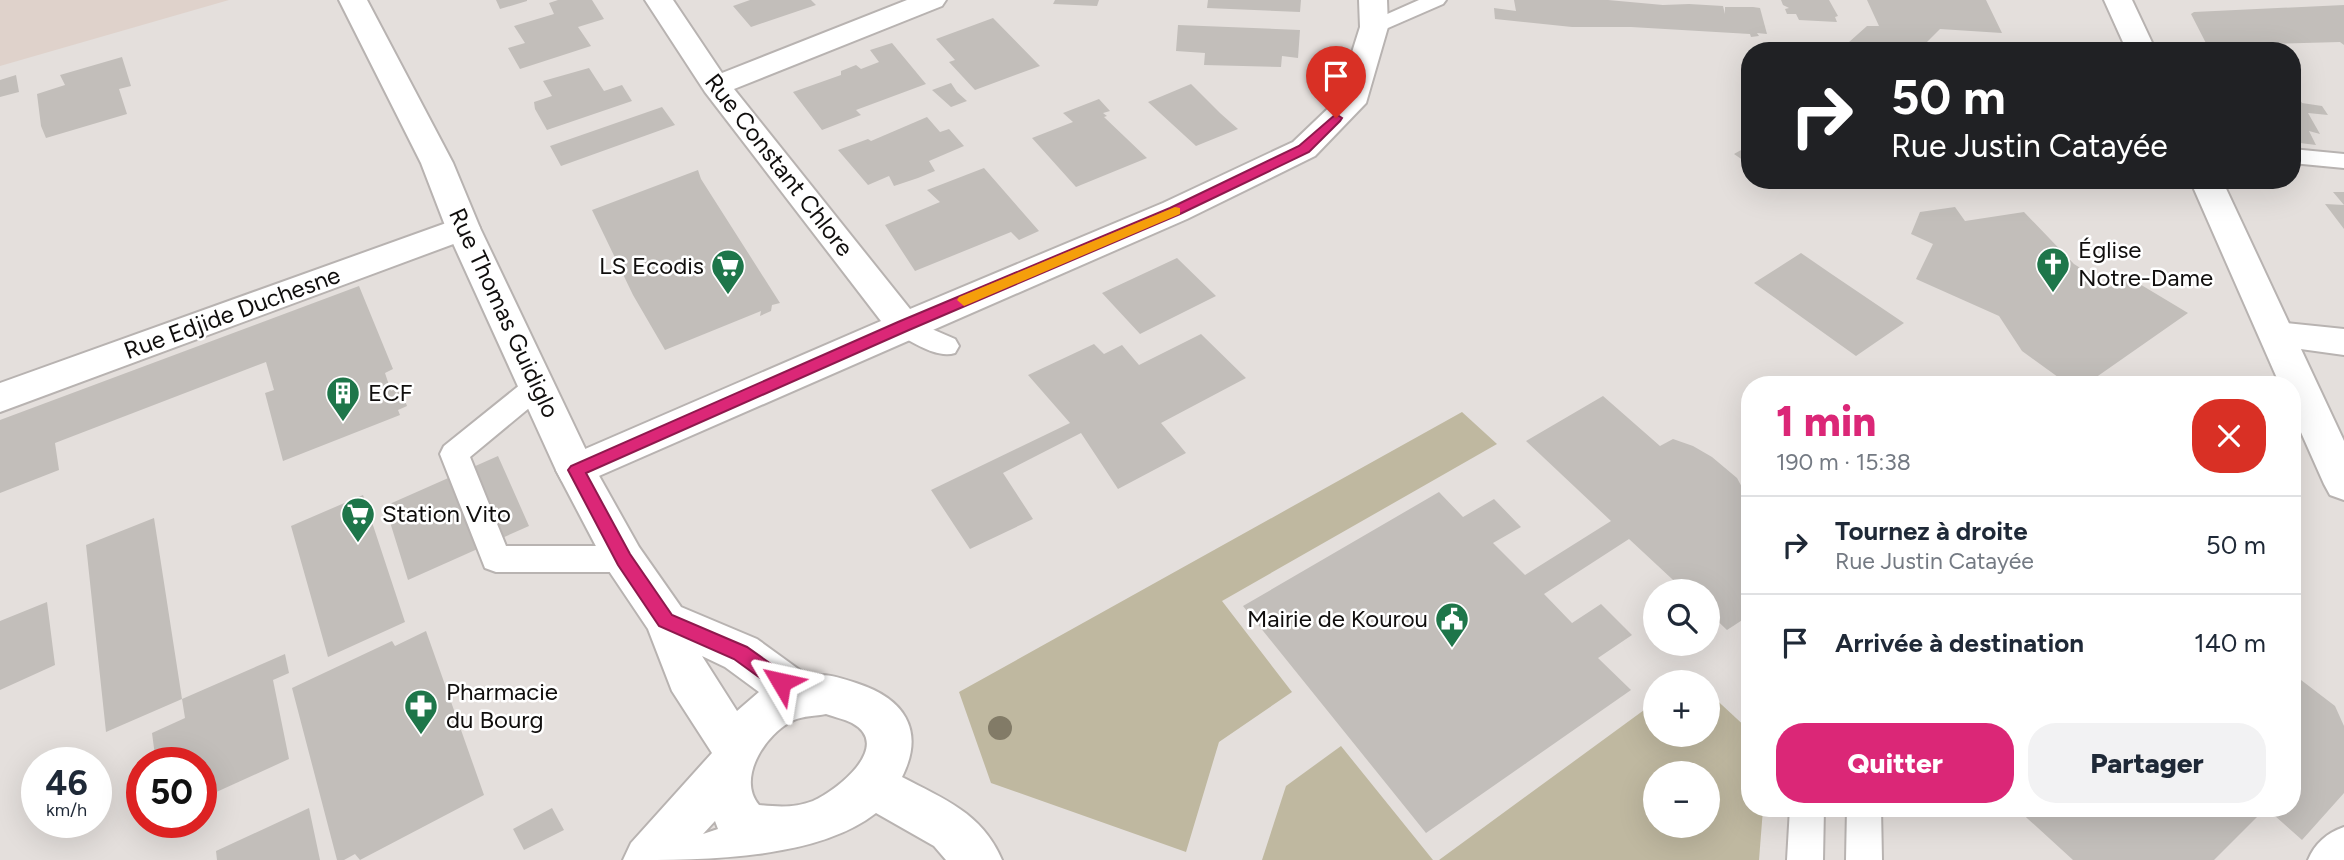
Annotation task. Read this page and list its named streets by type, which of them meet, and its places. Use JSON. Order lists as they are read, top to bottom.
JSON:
{
  "streets": {
    "street": ["Rue Constant Chlore", "Rue Edjide Duchesne", "Rue Thomas Guidiglo"]
  },
  "crossings": [
    ["Rue Edjide Duchesne", "Rue Thomas Guidiglo"]
  ],
  "places": {
    "church": ["Église Notre-Dame"],
    "supermarket": ["LS Ecodis", "Station Vito"],
    "building": ["ECF"],
    "public building": ["Mairie de Kourou"],
    "pharmacy": ["Pharmacie du Bourg"]
  },
  "page": {
    "turn": ["50 m", "Rue Justin Catayée"],
    "heading": ["1 min", "190 m · 15:38"],
    "list": [
      {
        "name": "Tournez à droite",
        "note": "Rue Justin Catayée",
        "value": "50 m"
      },
      {
        "name": "Arrivée à destination",
        "value": "140 m"
      }
    ],
    "map_buttons": ["+", "−"],
    "buttons": ["Quitter", "Partager"],
    "speed": "46 km/h",
    "limit": "50"
  }
}
